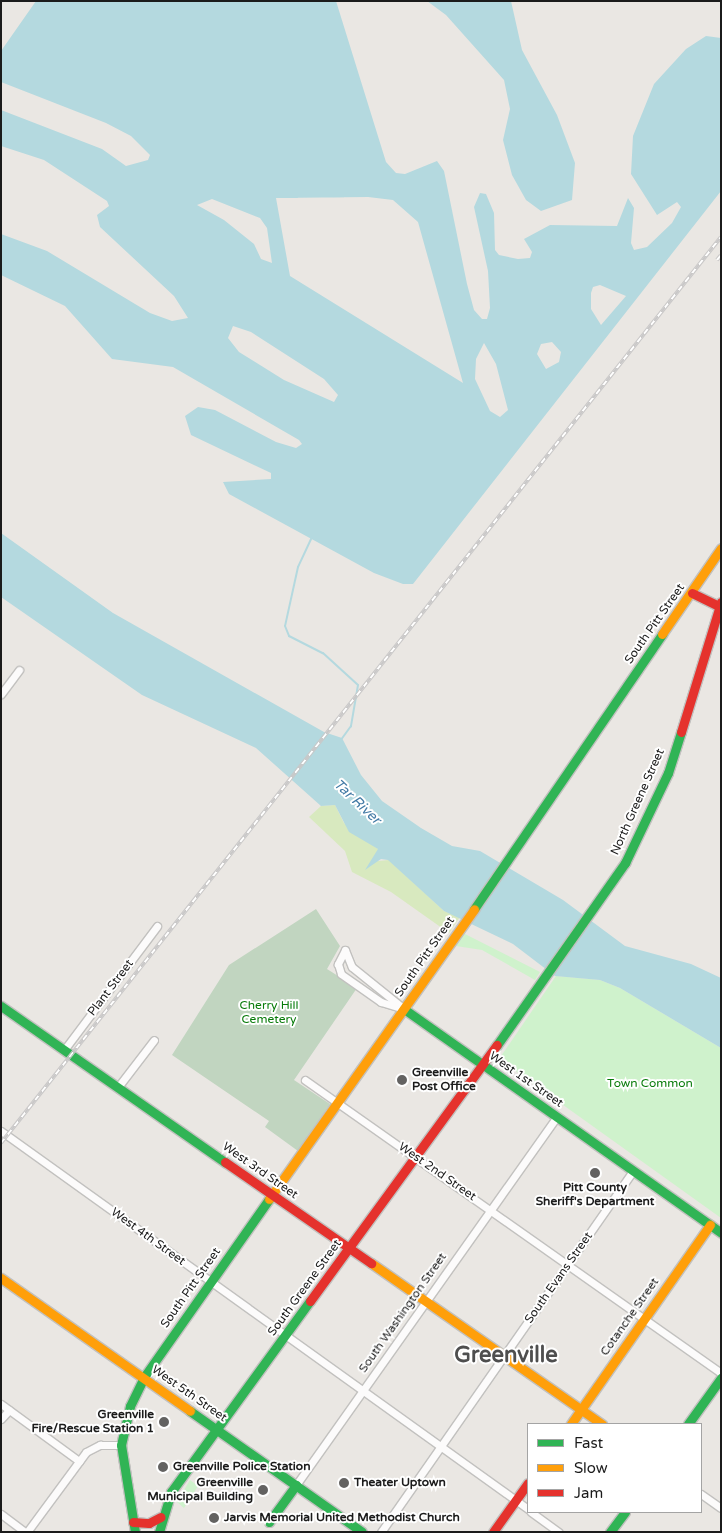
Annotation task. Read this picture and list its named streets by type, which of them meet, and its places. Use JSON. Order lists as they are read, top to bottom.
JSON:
{
  "streets": {
    "main road": [
      "South Pitt Street",
      "North Greene Street",
      "West 1st Street",
      "West 3rd Street",
      "South Greene Street",
      "South Washington Street",
      "Cotanche Street",
      "West 5th Street"
    ],
    "street": [
      "Plant Street",
      "West 2nd Street",
      "West 4th Street",
      "South Evans Street"
    ]
  },
  "crossings": [
    ["South Pitt Street", "West 1st Street"],
    ["South Pitt Street", "West 3rd Street"],
    ["South Pitt Street", "West 2nd Street"],
    ["South Pitt Street", "West 4th Street"],
    ["South Pitt Street", "West 5th Street"],
    ["North Greene Street", "West 1st Street"],
    ["North Greene Street", "South Greene Street"],
    ["Plant Street", "West 3rd Street"],
    ["West 1st Street", "South Evans Street"],
    ["West 1st Street", "South Greene Street"],
    ["West 1st Street", "South Washington Street"],
    ["West 1st Street", "Cotanche Street"],
    ["West 3rd Street", "South Evans Street"],
    ["West 3rd Street", "South Greene Street"],
    ["West 3rd Street", "South Washington Street"],
    ["West 3rd Street", "Cotanche Street"],
    ["West 2nd Street", "South Evans Street"],
    ["West 2nd Street", "South Greene Street"],
    ["West 2nd Street", "South Washington Street"],
    ["West 2nd Street", "Cotanche Street"],
    ["West 4th Street", "South Evans Street"],
    ["West 4th Street", "South Greene Street"],
    ["West 4th Street", "South Washington Street"],
    ["South Greene Street", "West 5th Street"],
    ["South Washington Street", "West 5th Street"]
  ],
  "districts": ["Greenville"],
  "water": ["Tar River"],
  "parks": ["Cherry Hill Cemetery", "Town Common"],
  "places": [
    "Greenville Post Office",
    "Pitt County Sheriff's Department",
    "Greenville Fire/Rescue Station 1",
    "Greenville Police Station",
    "Theater Uptown",
    "Greenville Municipal Building",
    "Jarvis Memorial United Methodist Church"
  ],
  "legend": ["Fast", "Slow", "Jam"]
}
